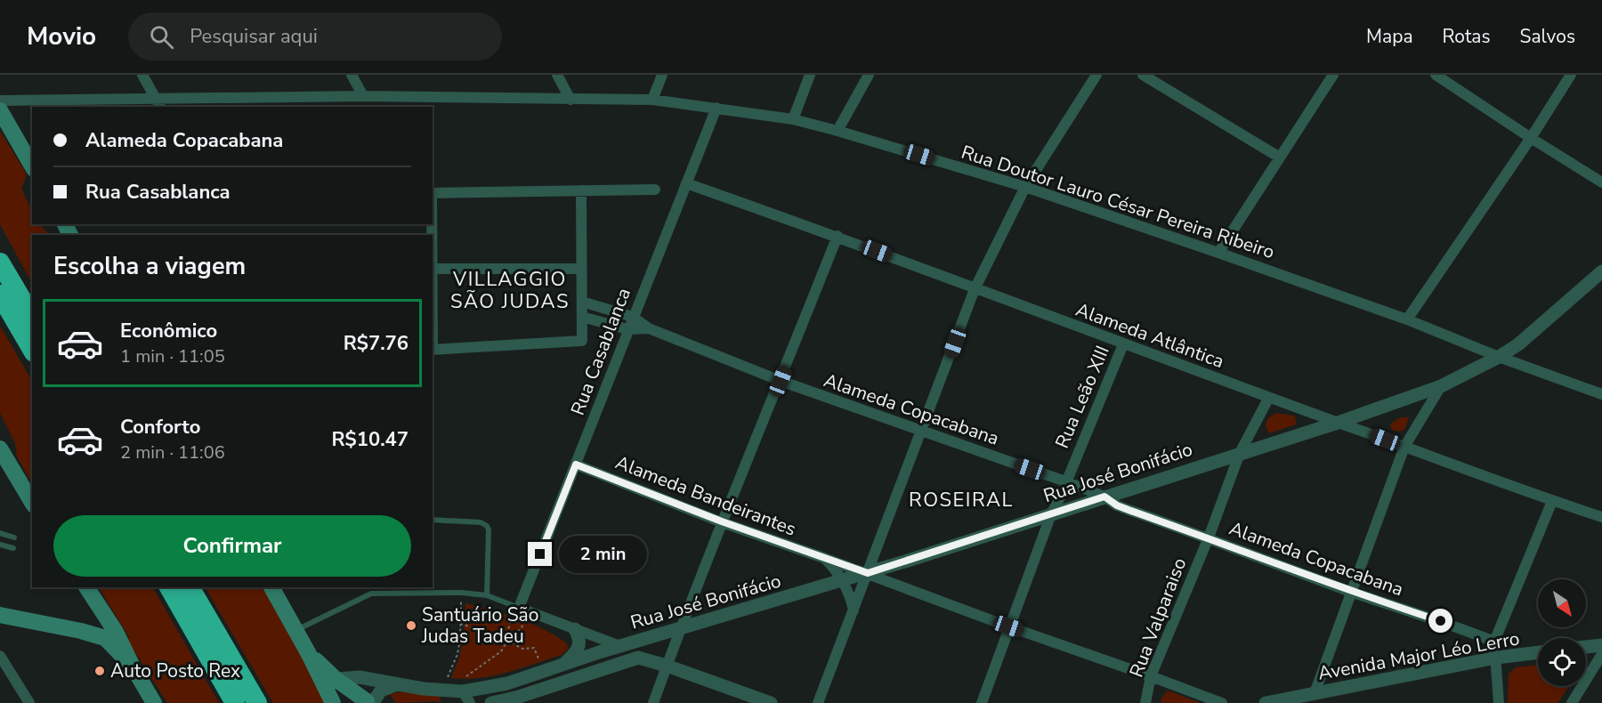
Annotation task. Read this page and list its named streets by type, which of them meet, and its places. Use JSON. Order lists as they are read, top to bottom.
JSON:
{
  "streets": {
    "street": [
      "Rua Doutor Lauro César Pereira Ribeiro",
      "Alameda Atlântica",
      "Rua Casablanca",
      "Rua Leão XIII",
      "Alameda Copacabana",
      "Rua José Bonifácio",
      "Alameda Bandeirantes",
      "Rua Valparaiso",
      "Avenida Major Léo Lerro"
    ]
  },
  "crossings": [
    ["Rua Doutor Lauro César Pereira Ribeiro", "Rua Casablanca"],
    ["Rua Doutor Lauro César Pereira Ribeiro", "Rua José Bonifácio"],
    ["Alameda Atlântica", "Rua Casablanca"],
    ["Alameda Atlântica", "Rua Leão XIII"],
    ["Alameda Atlântica", "Rua José Bonifácio"],
    ["Alameda Atlântica", "Rua Valparaiso"],
    ["Rua Casablanca", "Alameda Copacabana"],
    ["Rua Casablanca", "Alameda Bandeirantes"],
    ["Rua Leão XIII", "Alameda Copacabana"],
    ["Rua Leão XIII", "Rua José Bonifácio"],
    ["Rua Leão XIII", "Alameda Bandeirantes"],
    ["Alameda Copacabana", "Rua José Bonifácio"],
    ["Alameda Copacabana", "Rua Valparaiso"],
    ["Rua José Bonifácio", "Alameda Bandeirantes"],
    ["Rua José Bonifácio", "Rua Valparaiso"],
    ["Alameda Bandeirantes", "Rua Valparaiso"]
  ],
  "districts": ["VILLAGGIO SÃO JUDAS", "ROSEIRAL"],
  "places": ["Santuário São Judas Tadeu", "Auto Posto Rex"],
  "north": "bottom right",
  "page": {
    "header": "Movio",
    "search": "Pesquisar aqui",
    "nav": ["Mapa", "Rotas", "Salvos"],
    "banner": ["Alameda Copacabana", "Rua Casablanca"],
    "heading": "Escolha a viagem",
    "list": [
      {
        "name": "Econômico",
        "note": "1 min · 11:05",
        "value": "R$7.76"
      },
      {
        "name": "Conforto",
        "note": "2 min · 11:06",
        "value": "R$10.47"
      }
    ],
    "buttons": "Confirmar",
    "bubble": "2 min"
  }
}
